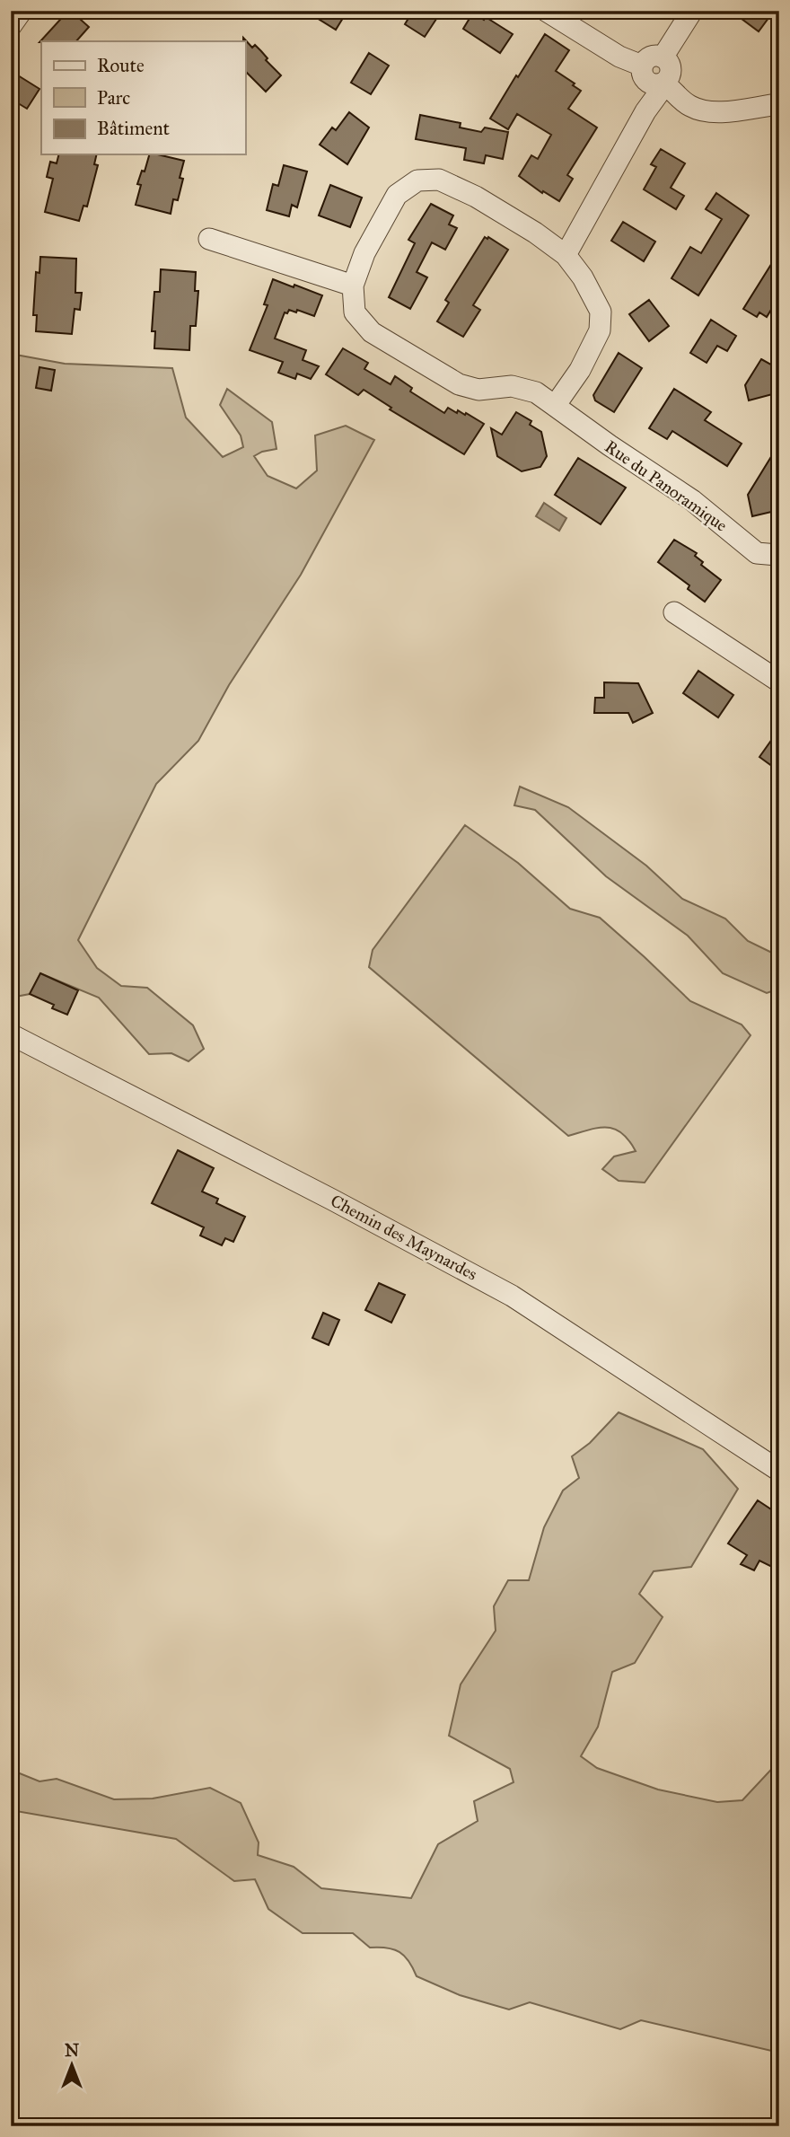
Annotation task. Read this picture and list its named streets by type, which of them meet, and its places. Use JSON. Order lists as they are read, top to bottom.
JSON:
{
  "streets": {
    "street": ["Rue du Panoramique", "Chemin des Maynardes"]
  },
  "legend": ["Route", "Parc", "Bâtiment"],
  "north": "top"
}
